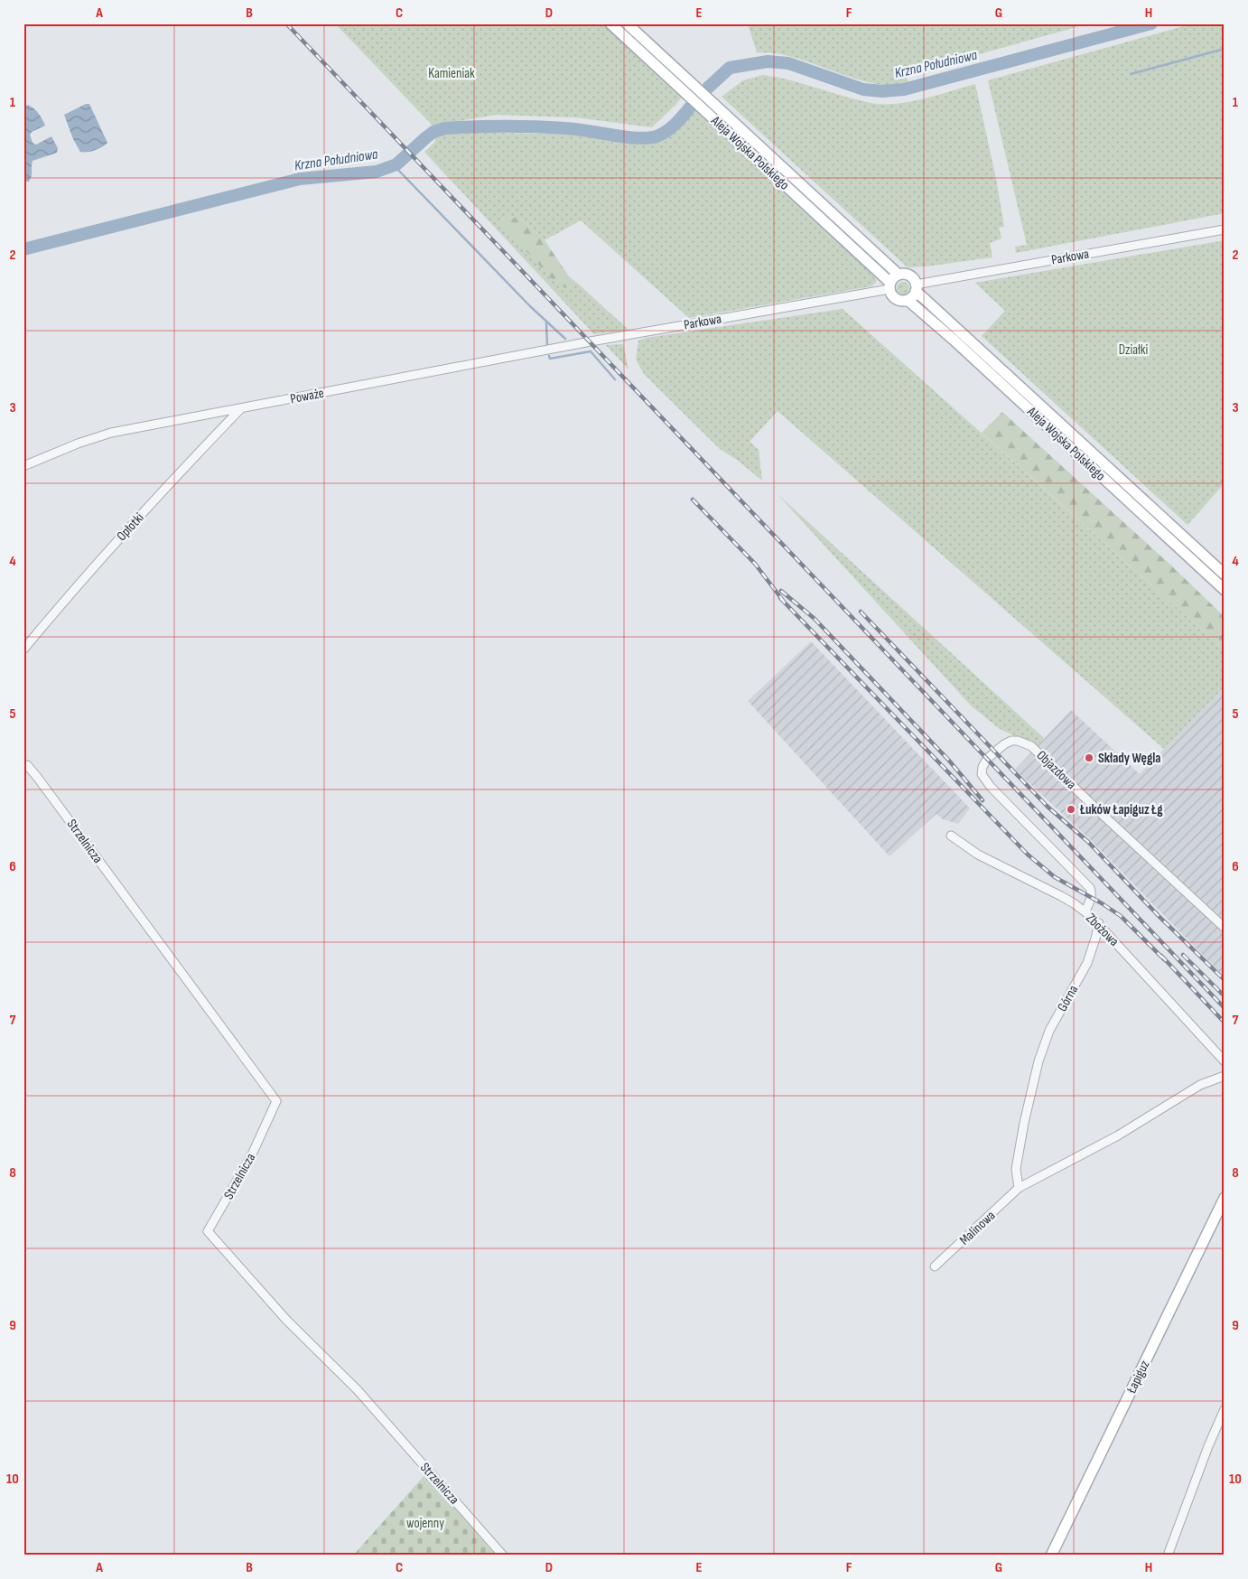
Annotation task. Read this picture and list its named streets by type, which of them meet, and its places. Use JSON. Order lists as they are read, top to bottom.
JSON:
{
  "streets": {
    "main road": ["Aleja Wojska Polskiego", "Łapiguz"],
    "street": [
      "Parkowa",
      "Poważe",
      "Opłotki",
      "Objazdowa",
      "Strzelnicza",
      "Zbożowa",
      "Górna",
      "Malinowa"
    ]
  },
  "crossings": [
    ["Aleja Wojska Polskiego", "Parkowa"],
    ["Parkowa", "Poważe"],
    ["Poważe", "Opłotki"],
    ["Objazdowa", "Zbożowa"],
    ["Zbożowa", "Górna"],
    ["Górna", "Malinowa"]
  ],
  "water": ["Krzna Południowa"],
  "parks": ["Kamieniak", "Działki", "wojenny"],
  "places": ["Składy Węgla", "Łuków Łapiguz Łg"],
  "grid": {
    "columns": [
      "A",
      "B",
      "C",
      "D",
      "E",
      "F",
      "G",
      "H"
    ],
    "rows": [
      "1",
      "2",
      "3",
      "4",
      "5",
      "6",
      "7",
      "8",
      "9",
      "10"
    ]
  }
}
